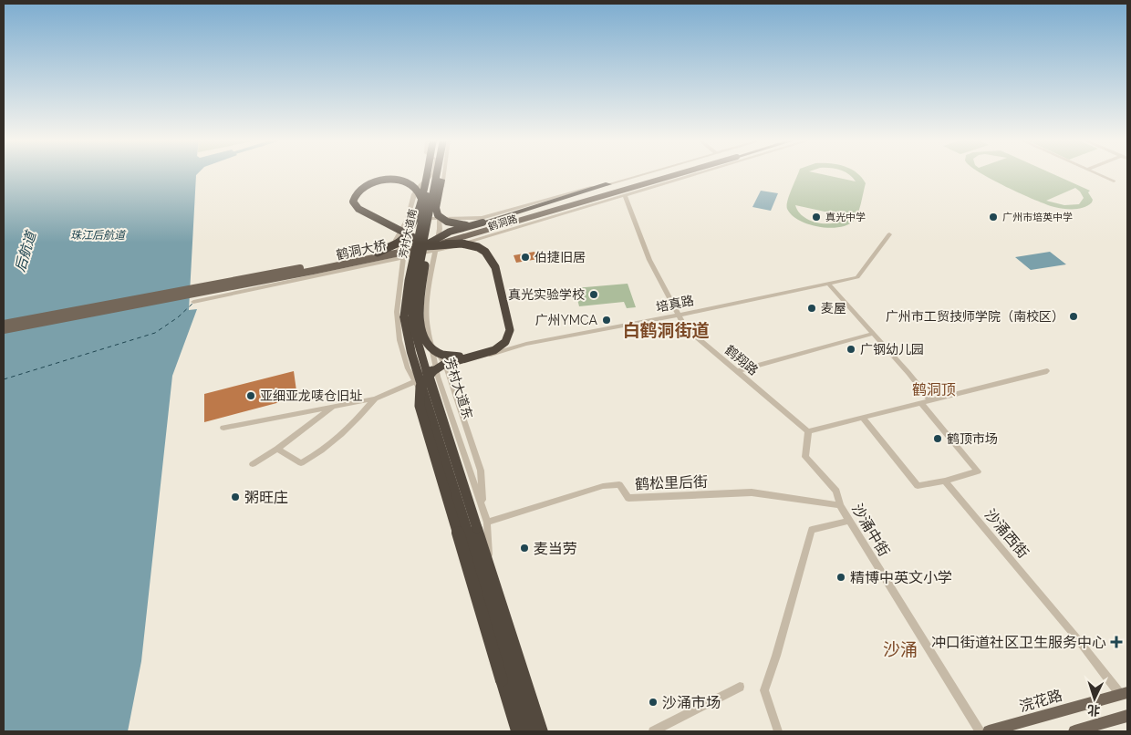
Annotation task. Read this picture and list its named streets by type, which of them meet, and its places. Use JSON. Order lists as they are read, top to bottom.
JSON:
{
  "streets": {
    "highway": ["芳村大道南", "芳村大道东"],
    "main road": ["鹤洞大桥", "浣花路"],
    "street": [
      "鹤洞路",
      "培真路",
      "鹤翔路",
      "鹤松里后街",
      "沙涌中街",
      "沙涌西街"
    ]
  },
  "crossings": [
    ["鹤洞路", "芳村大道南"],
    ["鹤洞路", "鹤洞大桥"],
    ["鹤洞路", "鹤翔路"],
    ["鹤洞路", "芳村大道东"],
    ["芳村大道南", "芳村大道东"],
    ["鹤洞大桥", "芳村大道东"],
    ["培真路", "鹤翔路"],
    ["芳村大道东", "鹤松里后街"],
    ["鹤松里后街", "沙涌中街"],
    ["沙涌西街", "浣花路"]
  ],
  "districts": ["白鹤洞街道", "鹤洞顶", "沙涌"],
  "water": ["珠江后航道", "后航道"],
  "places": {
    "other": [
      "真光中学",
      "广州市培英中学",
      "伯捷旧居",
      "真光实验学校",
      "麦屋",
      "广州市工贸技师学院（南校区）",
      "广州YMCA",
      "广钢幼儿园",
      "亚细亚龙唛仓旧址",
      "鹤顶市场",
      "粥旺庄",
      "麦当劳",
      "精博中英文小学",
      "沙涌市场"
    ],
    "health": ["冲口街道社区卫生服务中心"]
  },
  "north": "bottom"
}
